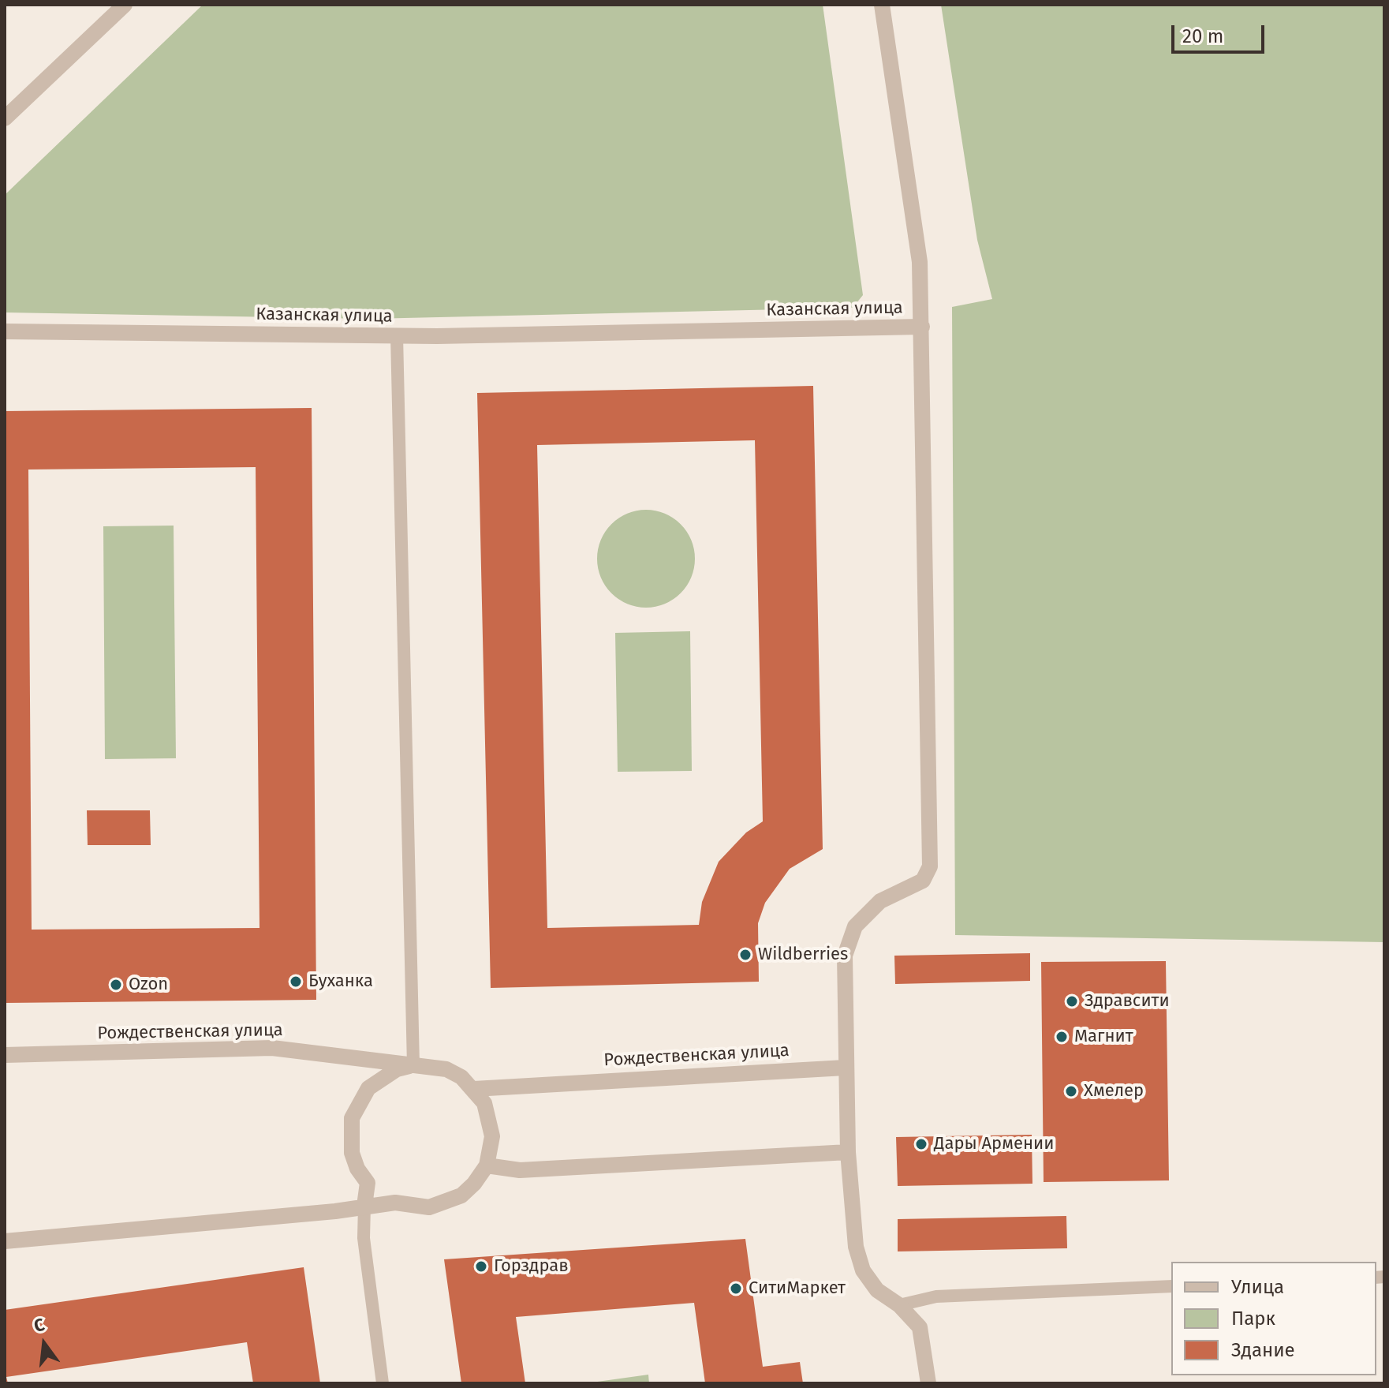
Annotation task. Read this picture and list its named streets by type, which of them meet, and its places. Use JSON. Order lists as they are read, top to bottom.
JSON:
{
  "streets": {
    "street": ["Казанская улица", "Рождественская улица"]
  },
  "crossings": [
    ["Казанская улица", "Рождественская улица"]
  ],
  "places": [
    "Wildberries",
    "Буханка",
    "Ozon",
    "Здравсити",
    "Магнит",
    "Хмелер",
    "Дары Армении",
    "Горздрав",
    "СитиМаркет"
  ],
  "legend": ["Улица", "Парк", "Здание"],
  "scale_bar": "20 m",
  "north": "top"
}
